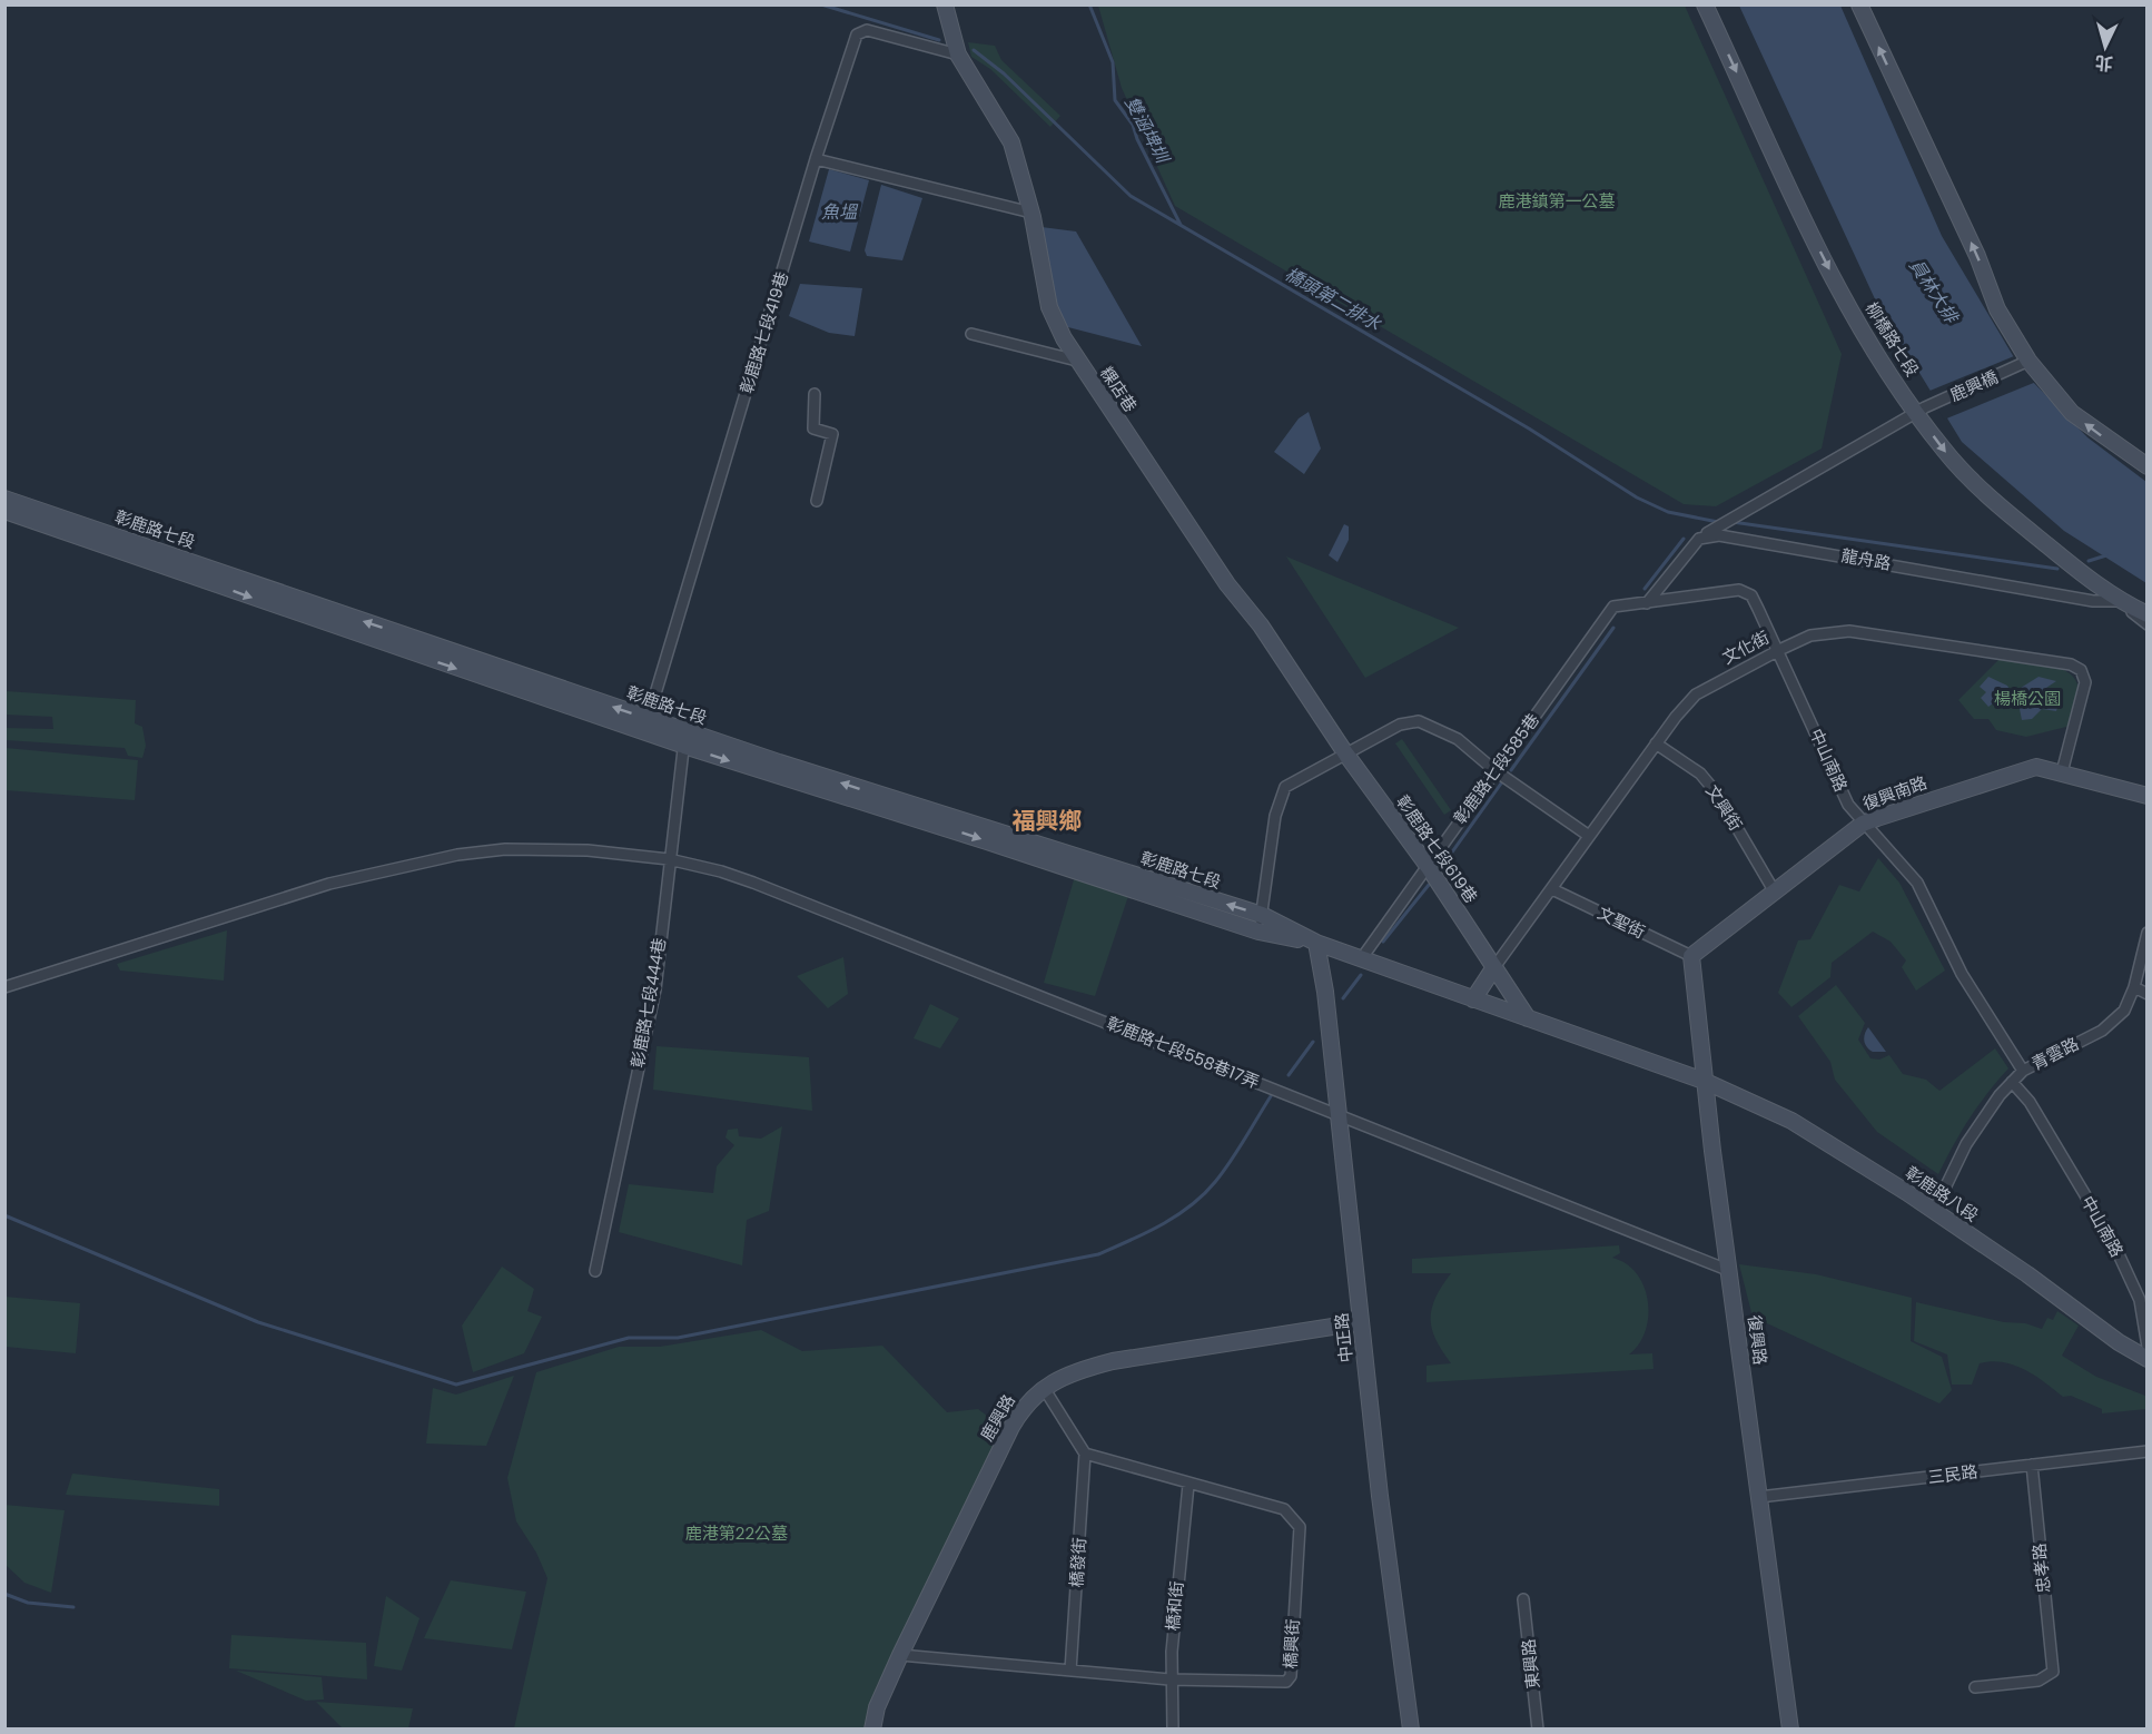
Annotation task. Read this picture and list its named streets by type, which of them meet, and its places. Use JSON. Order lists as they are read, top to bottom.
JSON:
{
  "streets": {
    "main road": [
      "柳橋路七段",
      "粿店巷",
      "彰鹿路七段",
      "文化街",
      "復興南路",
      "彰鹿路七段619巷",
      "彰鹿路八段",
      "中正路",
      "復興路",
      "鹿興路"
    ],
    "street": [
      "彰鹿路七段419巷",
      "鹿興橋",
      "龍舟路",
      "中山南路",
      "彰鹿路七段585巷",
      "文興街",
      "文聖街",
      "彰鹿路七段444巷",
      "彰鹿路七段558巷17弄",
      "青雲路",
      "三民路",
      "橋發街",
      "忠孝路",
      "橋和街",
      "橋興街",
      "東興路"
    ]
  },
  "crossings": [
    ["彰鹿路七段419巷", "粿店巷"],
    ["彰鹿路七段419巷", "彰鹿路七段"],
    ["柳橋路七段", "鹿興橋"],
    ["柳橋路七段", "龍舟路"],
    ["鹿興橋", "龍舟路"],
    ["粿店巷", "彰鹿路七段619巷"],
    ["彰鹿路七段", "文化街"],
    ["彰鹿路七段", "彰鹿路七段585巷"],
    ["彰鹿路七段", "彰鹿路七段619巷"],
    ["彰鹿路七段", "彰鹿路七段444巷"],
    ["彰鹿路七段", "彰鹿路八段"],
    ["彰鹿路七段", "中正路"],
    ["彰鹿路七段", "復興路"],
    ["文化街", "中山南路"],
    ["文化街", "復興南路"],
    ["文化街", "文興街"],
    ["文化街", "彰鹿路七段619巷"],
    ["文化街", "文聖街"],
    ["中山南路", "彰鹿路七段585巷"],
    ["中山南路", "復興南路"],
    ["中山南路", "青雲路"],
    ["彰鹿路七段585巷", "彰鹿路七段619巷"],
    ["復興南路", "文興街"],
    ["復興南路", "文聖街"],
    ["復興南路", "復興路"],
    ["文聖街", "復興路"],
    ["彰鹿路七段444巷", "彰鹿路七段558巷17弄"],
    ["彰鹿路七段558巷17弄", "中正路"],
    ["彰鹿路七段558巷17弄", "復興路"],
    ["青雲路", "彰鹿路八段"],
    ["彰鹿路八段", "復興路"],
    ["中正路", "鹿興路"],
    ["復興路", "三民路"],
    ["鹿興路", "橋興街"],
    ["三民路", "忠孝路"],
    ["橋發街", "橋興街"],
    ["橋和街", "橋興街"]
  ],
  "districts": ["福興鄉"],
  "water": [
    "雙涵埤圳",
    "魚塭",
    "員林大排",
    "橋頭第二排水"
  ],
  "parks": ["鹿港鎮第一公墓", "楊橋公園", "鹿港第22公墓"],
  "north": "bottom"
}
